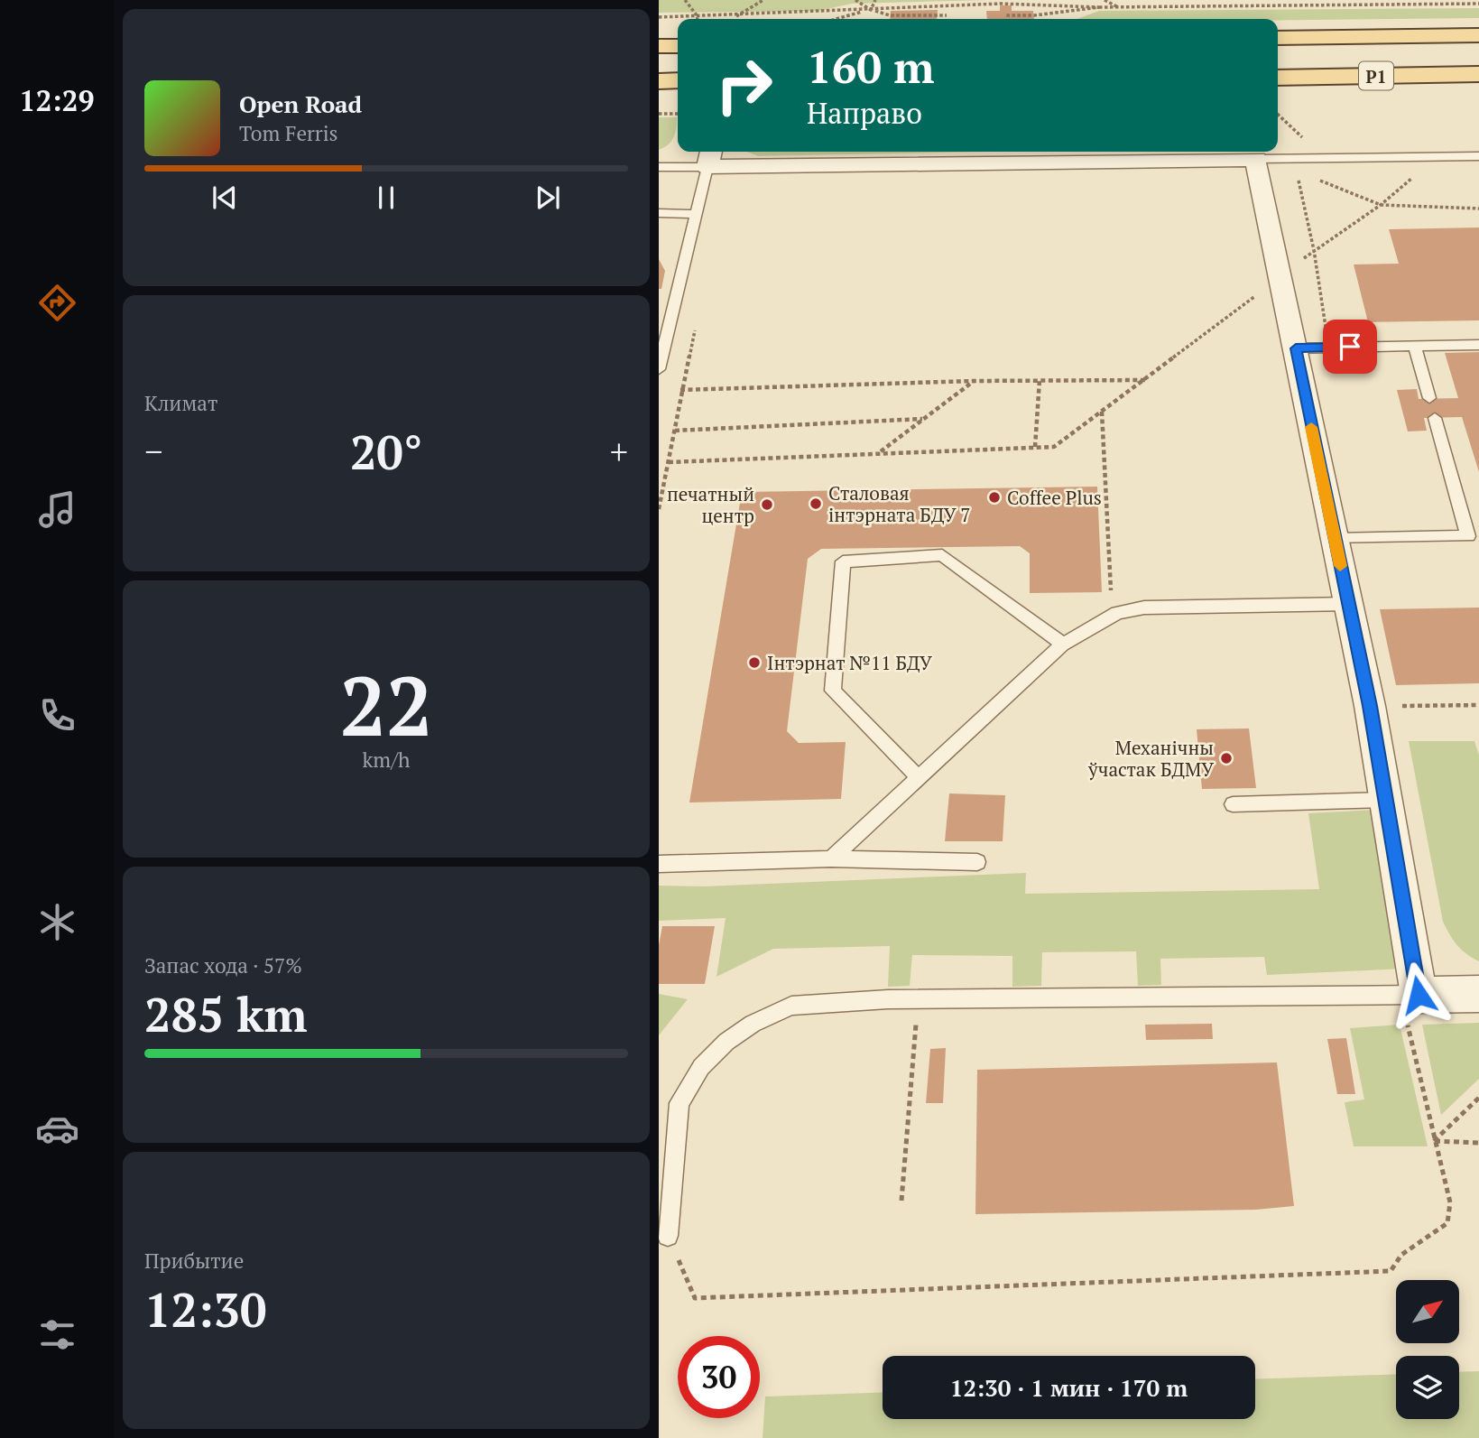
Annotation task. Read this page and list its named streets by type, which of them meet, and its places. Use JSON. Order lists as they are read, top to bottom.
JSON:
{
  "streets": {
    "main road": ["Р1"]
  },
  "places": [
    "Coffee Plus",
    "Сталовая інтэрната БДУ 7",
    "печатный центр",
    "Інтэрнат №11 БДУ",
    "Механічны ўчастак БДМУ"
  ],
  "north": "top right",
  "page": {
    "tabs": "12:29",
    "turn": ["160 m", "Направо"],
    "song": ["Open Road", "Tom Ferris"],
    "tile": [
      "Климат",
      ["22", "km/h"],
      ["Запас хода · 57%", "285 km"],
      ["Прибытие", "12:30"]
    ],
    "heat": ["−", "20°", "+"],
    "limit": "30",
    "trip": "12:30 · 1 мин · 170 m"
  }
}
